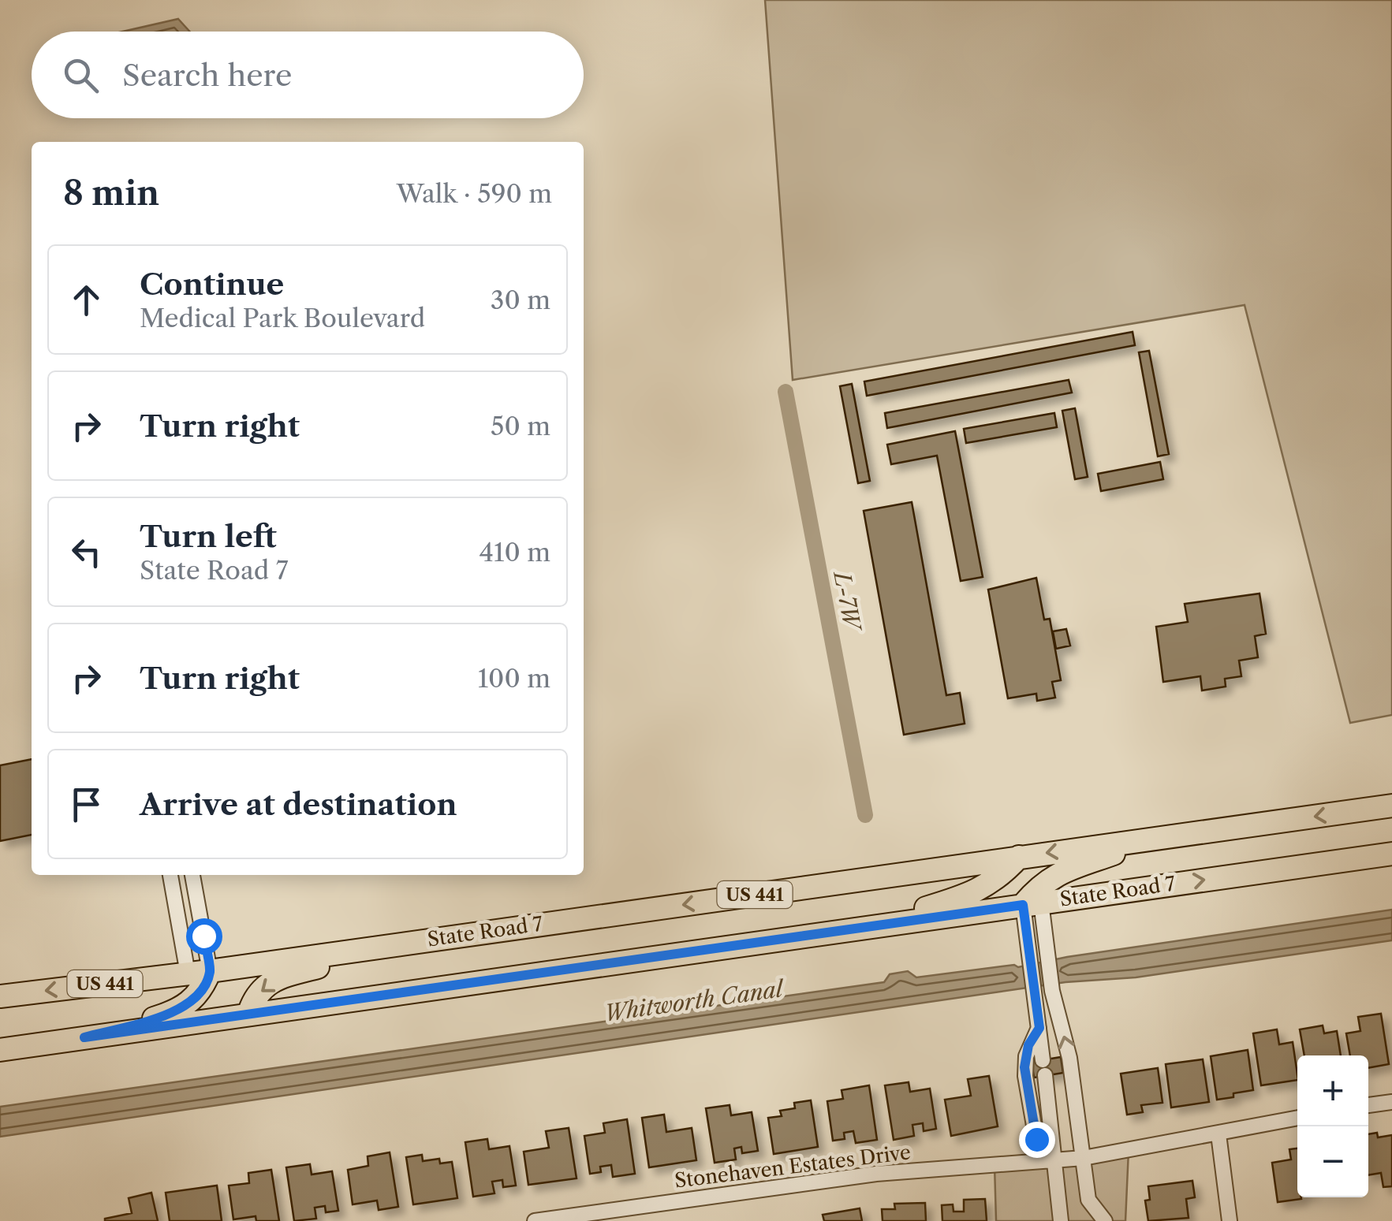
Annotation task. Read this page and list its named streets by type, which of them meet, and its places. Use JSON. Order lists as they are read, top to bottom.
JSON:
{
  "streets": {
    "main road": ["State Road 7", "US 441"],
    "street": ["Stonehaven Estates Drive"]
  },
  "water": ["L-7W", "Whitworth Canal"],
  "page": {
    "search": "Search here",
    "heading": ["8 min", "Walk · 590 m"],
    "list": [
      ["Continue", "Medical Park Boulevard", "30 m"],
      ["Turn right", "50 m"],
      ["Turn left", "State Road 7", "410 m"],
      ["Turn right", "100 m"],
      "Arrive at destination"
    ],
    "map_buttons": ["+", "−"]
  }
}
